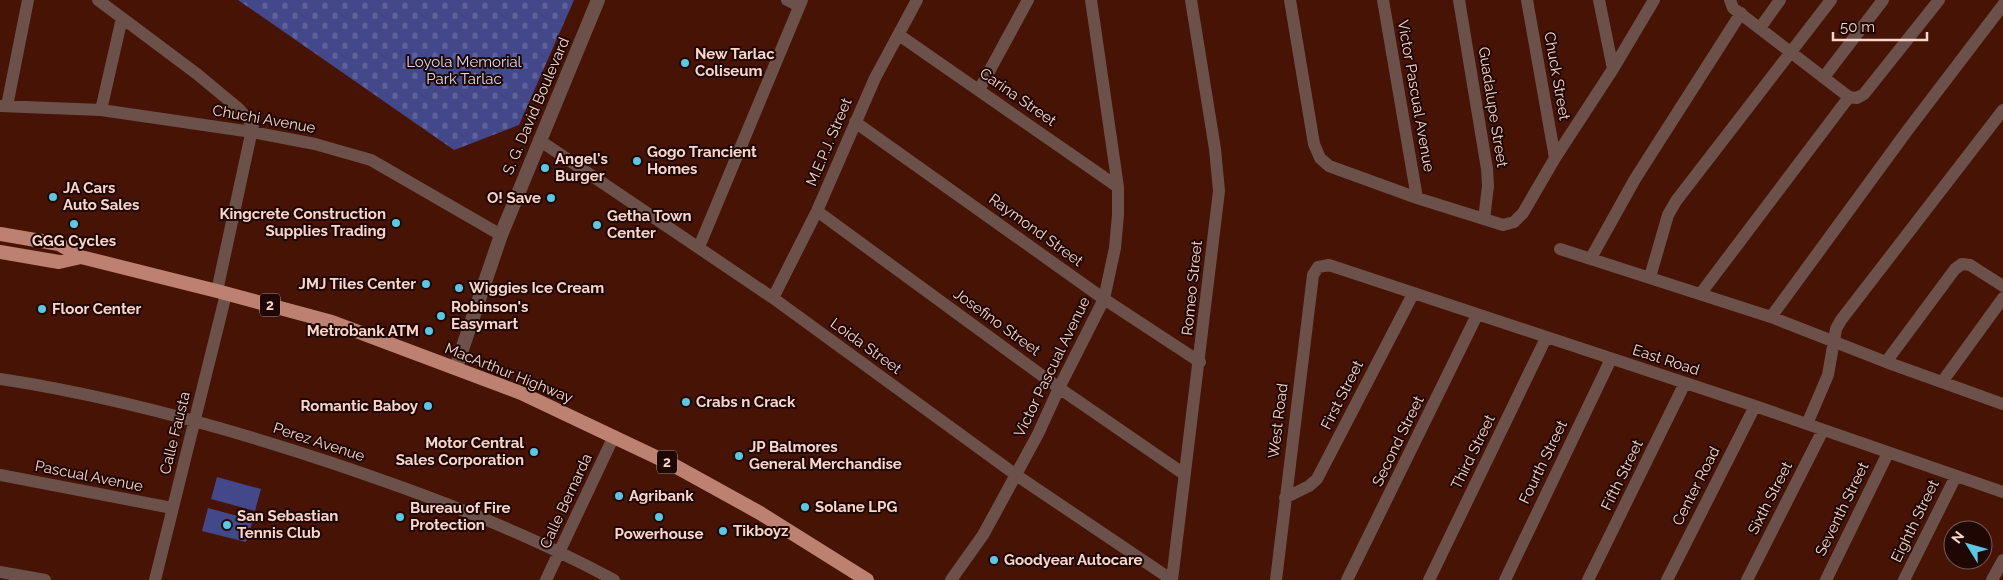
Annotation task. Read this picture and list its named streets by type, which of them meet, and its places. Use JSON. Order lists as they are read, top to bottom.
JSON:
{
  "streets": {
    "highway": ["2", "MacArthur Highway"],
    "street": [
      "Chuck Street",
      "Victor Pascual Avenue",
      "Carina Street",
      "S. G. David Boulevard",
      "Guadalupe Street",
      "Chuchi Avenue",
      "M.E.P.J. Street",
      "Raymond Street",
      "Romeo Street",
      "Josefino Street",
      "Loida Street",
      "East Road",
      "First Street",
      "West Road",
      "Calle Fausta",
      "Second Street",
      "Perez Avenue",
      "Third Street",
      "Fourth Street",
      "Fifth Street",
      "Pascual Avenue",
      "Center Road",
      "Sixth Street",
      "Calle Bernarda",
      "Seventh Street",
      "Eighth Street"
    ]
  },
  "crossings": [
    ["Victor Pascual Avenue", "Carina Street"],
    ["Victor Pascual Avenue", "Raymond Street"],
    ["Victor Pascual Avenue", "Josefino Street"],
    ["Victor Pascual Avenue", "Loida Street"],
    ["Carina Street", "M.E.P.J. Street"],
    ["S. G. David Boulevard", "Chuchi Avenue"],
    ["S. G. David Boulevard", "Loida Street"],
    ["S. G. David Boulevard", "MacArthur Highway"],
    ["Chuchi Avenue", "Calle Fausta"],
    ["M.E.P.J. Street", "Raymond Street"],
    ["M.E.P.J. Street", "Josefino Street"],
    ["M.E.P.J. Street", "Loida Street"],
    ["Raymond Street", "Romeo Street"],
    ["Romeo Street", "Josefino Street"],
    ["Romeo Street", "Loida Street"],
    ["East Road", "First Street"],
    ["East Road", "West Road"],
    ["East Road", "Second Street"],
    ["East Road", "Third Street"],
    ["East Road", "Fourth Street"],
    ["East Road", "Fifth Street"],
    ["East Road", "Center Road"],
    ["East Road", "Sixth Street"],
    ["East Road", "Seventh Street"],
    ["East Road", "Eighth Street"],
    ["MacArthur Highway", "Calle Fausta"],
    ["MacArthur Highway", "Calle Bernarda"],
    ["First Street", "West Road"],
    ["Calle Fausta", "Perez Avenue"],
    ["Calle Fausta", "Pascual Avenue"],
    ["Perez Avenue", "Calle Bernarda"]
  ],
  "parks": ["Loyola Memorial Park Tarlac"],
  "places": [
    "New Tarlac Coliseum",
    "Gogo Trancient Homes",
    "Angel's Burger",
    "JA Cars Auto Sales",
    "O! Save",
    "Kingcrete Construction Supplies Trading",
    "GGG Cycles",
    "Getha Town Center",
    "JMJ Tiles Center",
    "Wiggies Ice Cream",
    "Floor Center",
    "Robinson's Easymart",
    "Metrobank ATM",
    "Crabs n Crack",
    "Romantic Baboy",
    "Motor Central Sales Corporation",
    "JP Balmores General Merchandise",
    "Agribank",
    "Solane LPG",
    "Bureau of Fire Protection",
    "Powerhouse",
    "San Sebastian Tennis Club",
    "Tikboyz",
    "Goodyear Autocare"
  ],
  "scale_bar": "50 m",
  "north": "top left"
}
